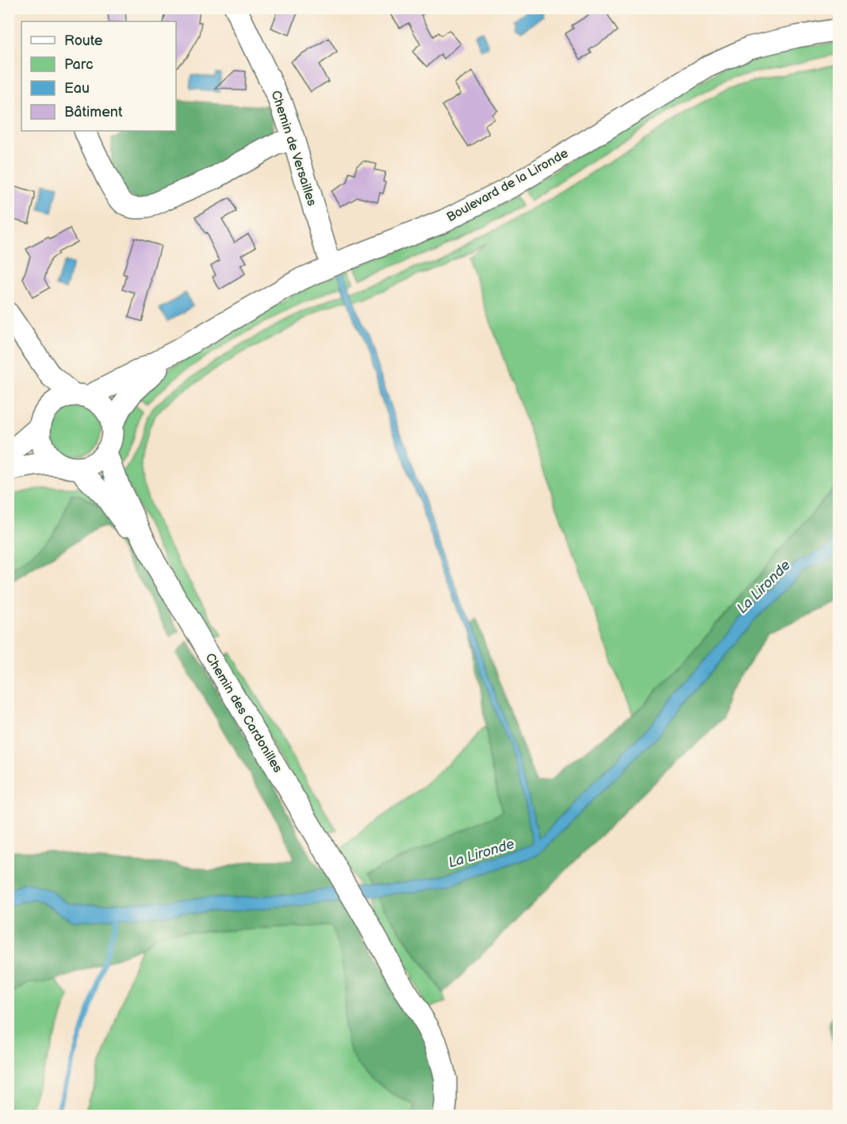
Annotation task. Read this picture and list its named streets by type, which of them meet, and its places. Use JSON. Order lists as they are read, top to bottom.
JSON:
{
  "streets": {
    "street": ["Chemin de Versailles", "Boulevard de la Lironde", "Chemin des Cardonilles"]
  },
  "crossings": [
    ["Chemin de Versailles", "Boulevard de la Lironde"],
    ["Boulevard de la Lironde", "Chemin des Cardonilles"]
  ],
  "water": ["La Lironde"],
  "legend": [
    "Route",
    "Parc",
    "Eau",
    "Bâtiment"
  ]
}
